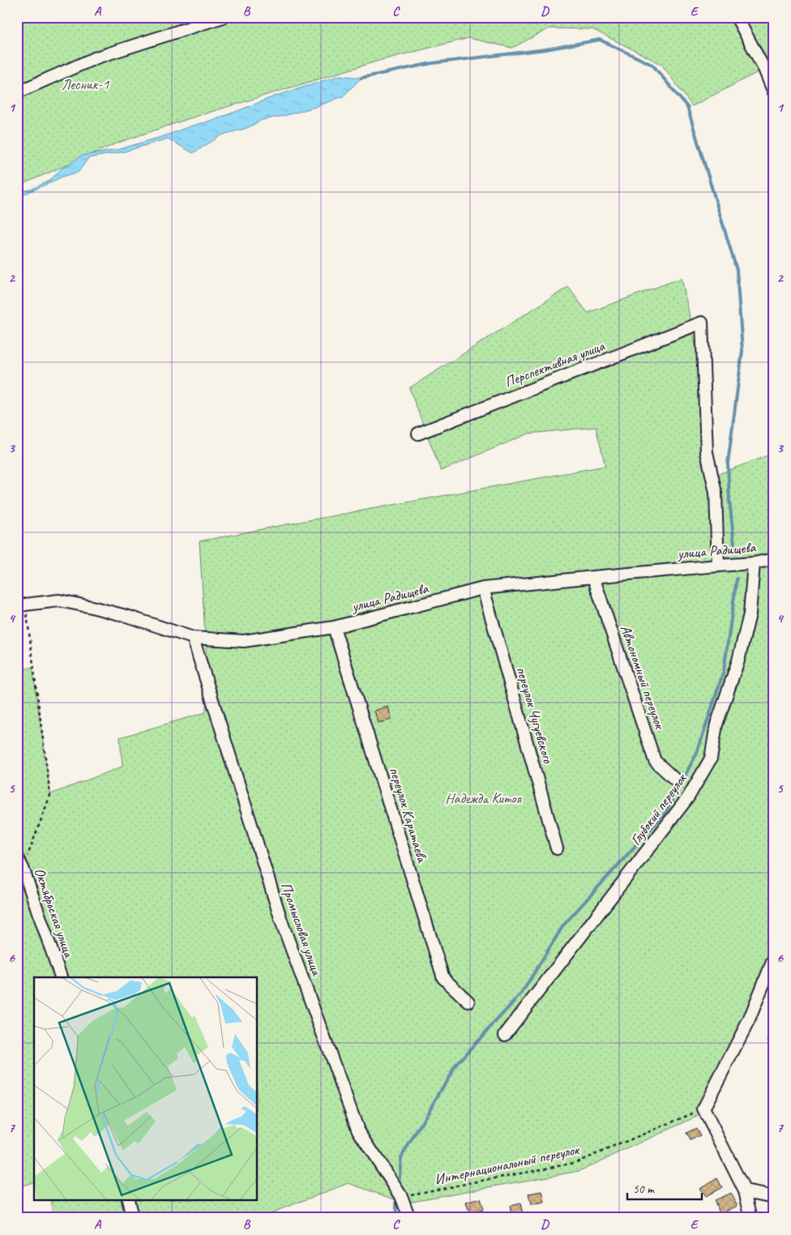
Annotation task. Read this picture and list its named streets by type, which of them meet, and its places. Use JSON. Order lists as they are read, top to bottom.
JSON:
{
  "streets": {
    "street": [
      "Перспективная улица",
      "улица Радищева",
      "Автономный переулок",
      "переулок Чугуевского",
      "Глубокий переулок",
      "переулок Каратаева",
      "Октябрьская улица",
      "Промысловая улица"
    ],
    "path": ["Интернациональный переулок"]
  },
  "crossings": [
    ["Перспективная улица", "улица Радищева"],
    ["улица Радищева", "Автономный переулок"],
    ["улица Радищева", "переулок Чугуевского"],
    ["улица Радищева", "Глубокий переулок"],
    ["улица Радищева", "переулок Каратаева"],
    ["улица Радищева", "Промысловая улица"],
    ["Промысловая улица", "Интернациональный переулок"]
  ],
  "parks": ["Лесник-1", "Надежда Китоя"],
  "scale_bar": "50 m",
  "grid": {
    "columns": [
      "A",
      "B",
      "C",
      "D",
      "E"
    ],
    "rows": [
      "1",
      "2",
      "3",
      "4",
      "5",
      "6",
      "7"
    ]
  }
}
